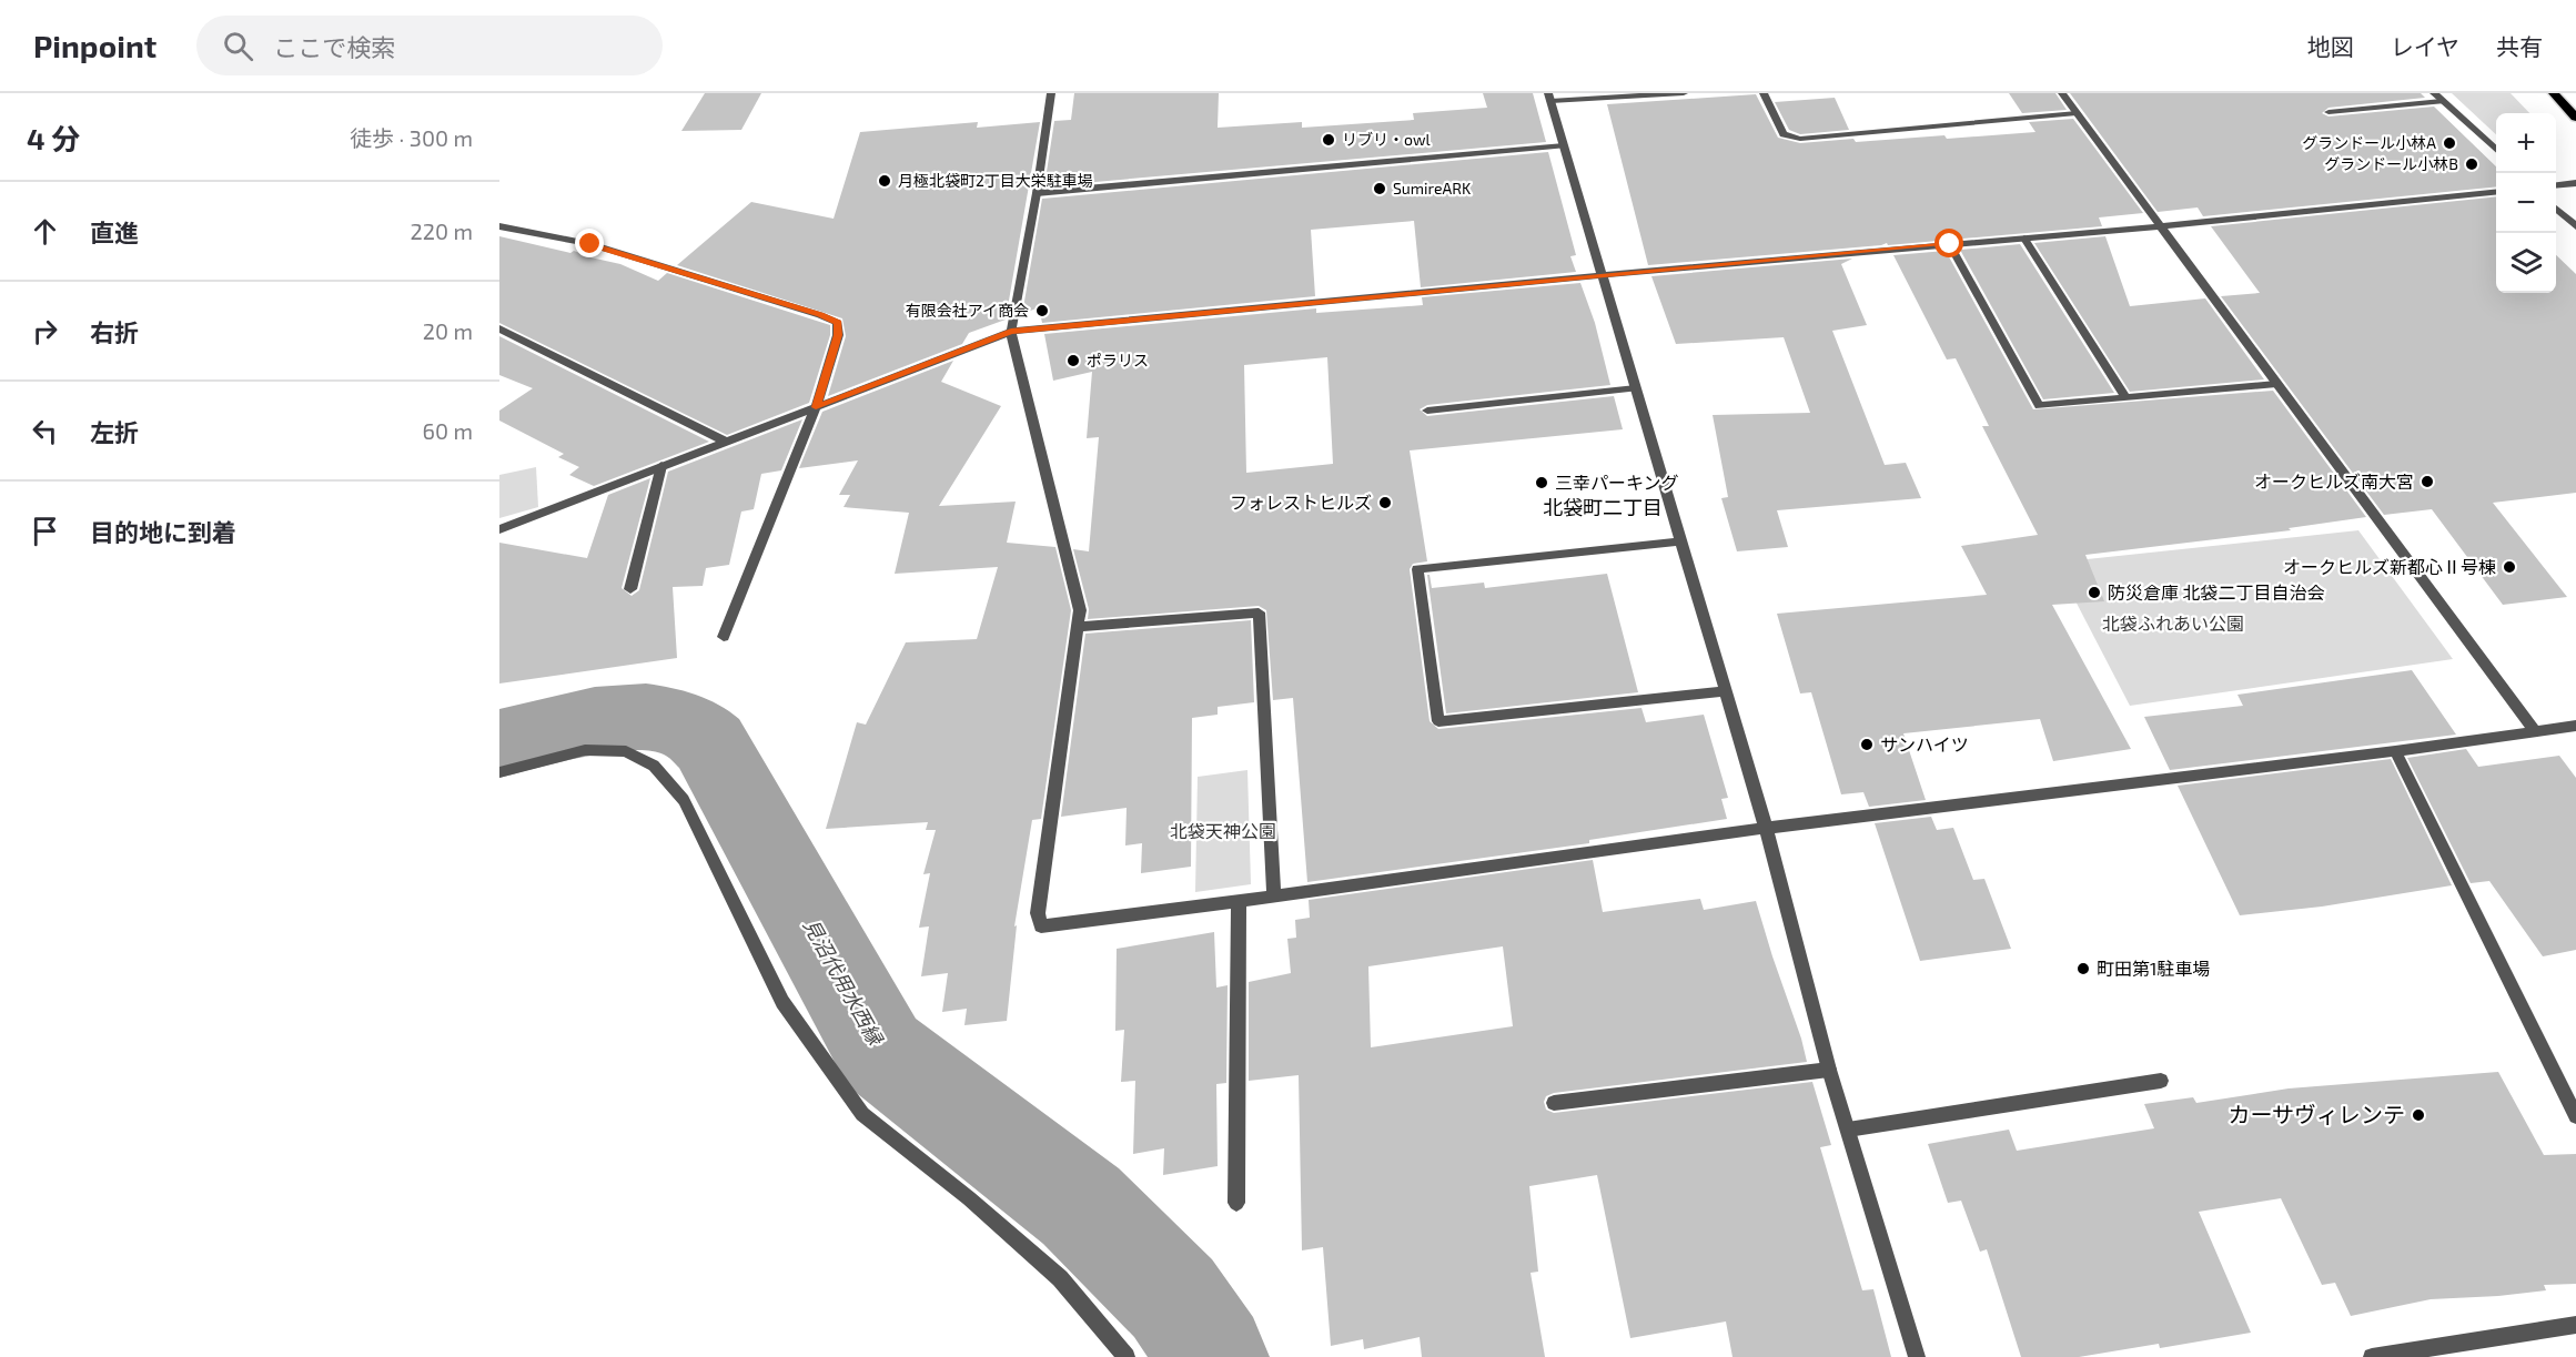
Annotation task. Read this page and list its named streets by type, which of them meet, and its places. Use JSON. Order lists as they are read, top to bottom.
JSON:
{
  "districts": ["北袋町二丁目"],
  "water": ["見沼代用水西縁"],
  "parks": ["北袋ふれあい公園", "北袋天神公園"],
  "places": [
    "リブリ・owl",
    "グランドール小林A",
    "グランドール小林B",
    "月極北袋町2丁目大栄駐車場",
    "SumireARK",
    "有限会社アイ商会",
    "ポラリス",
    "オークヒルズ南大宮",
    "三幸パーキング",
    "フォレストヒルズ",
    "オークヒルズ新都心Ⅱ号棟",
    "防災倉庫 北袋二丁目自治会",
    "サンハイツ",
    "町田第1駐車場",
    "カーサヴィレンテ"
  ],
  "page": {
    "header": "Pinpoint",
    "search": "ここで検索",
    "nav": ["地図", "レイヤ", "共有"],
    "heading": ["4 分", "徒歩 · 300 m"],
    "map_buttons": ["+", "−"],
    "list": [
      ["直進", "220 m"],
      ["右折", "20 m"],
      ["左折", "60 m"],
      "目的地に到着"
    ]
  }
}
